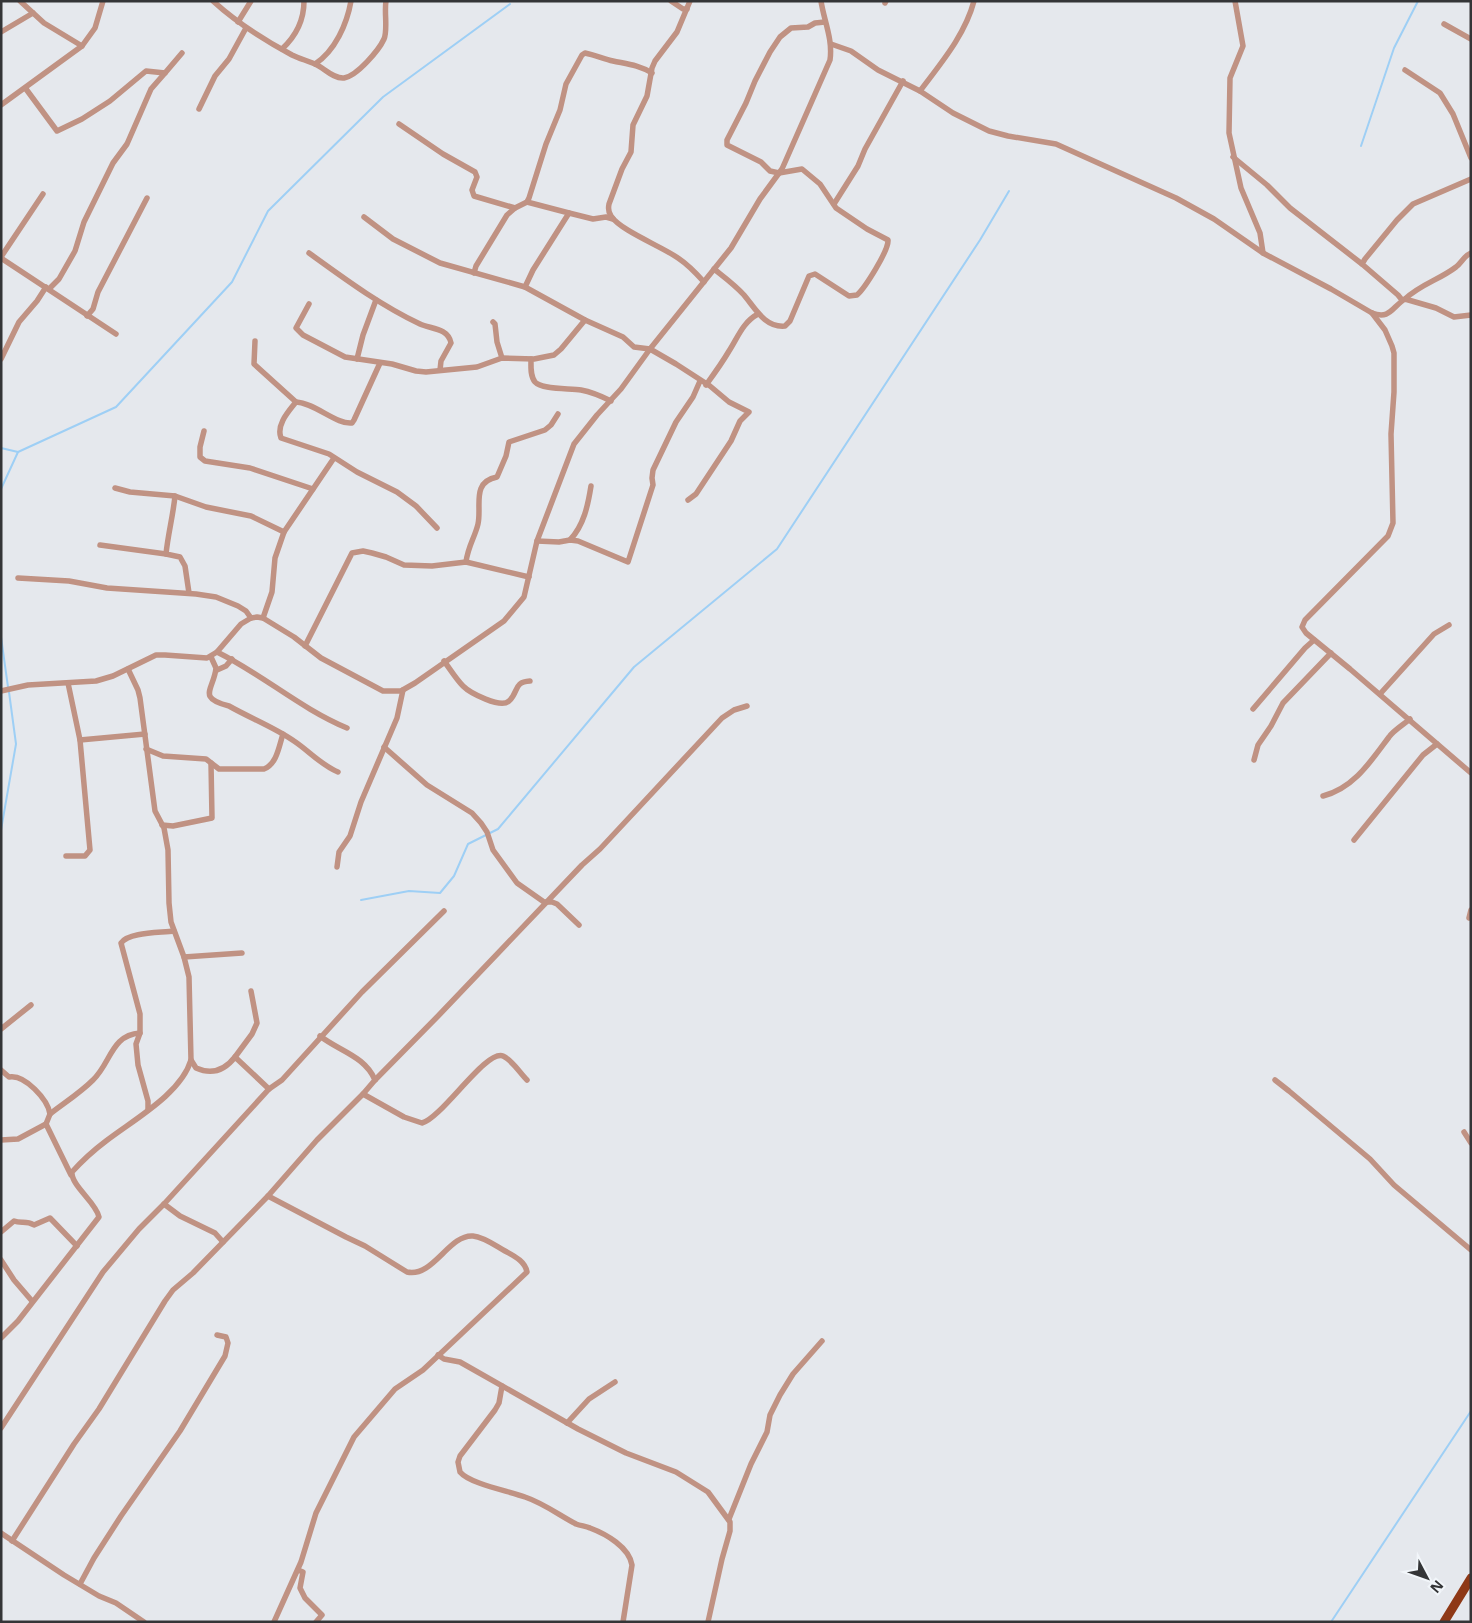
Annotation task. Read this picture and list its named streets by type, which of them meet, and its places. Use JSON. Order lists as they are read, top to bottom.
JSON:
{
  "north": "bottom right"
}
